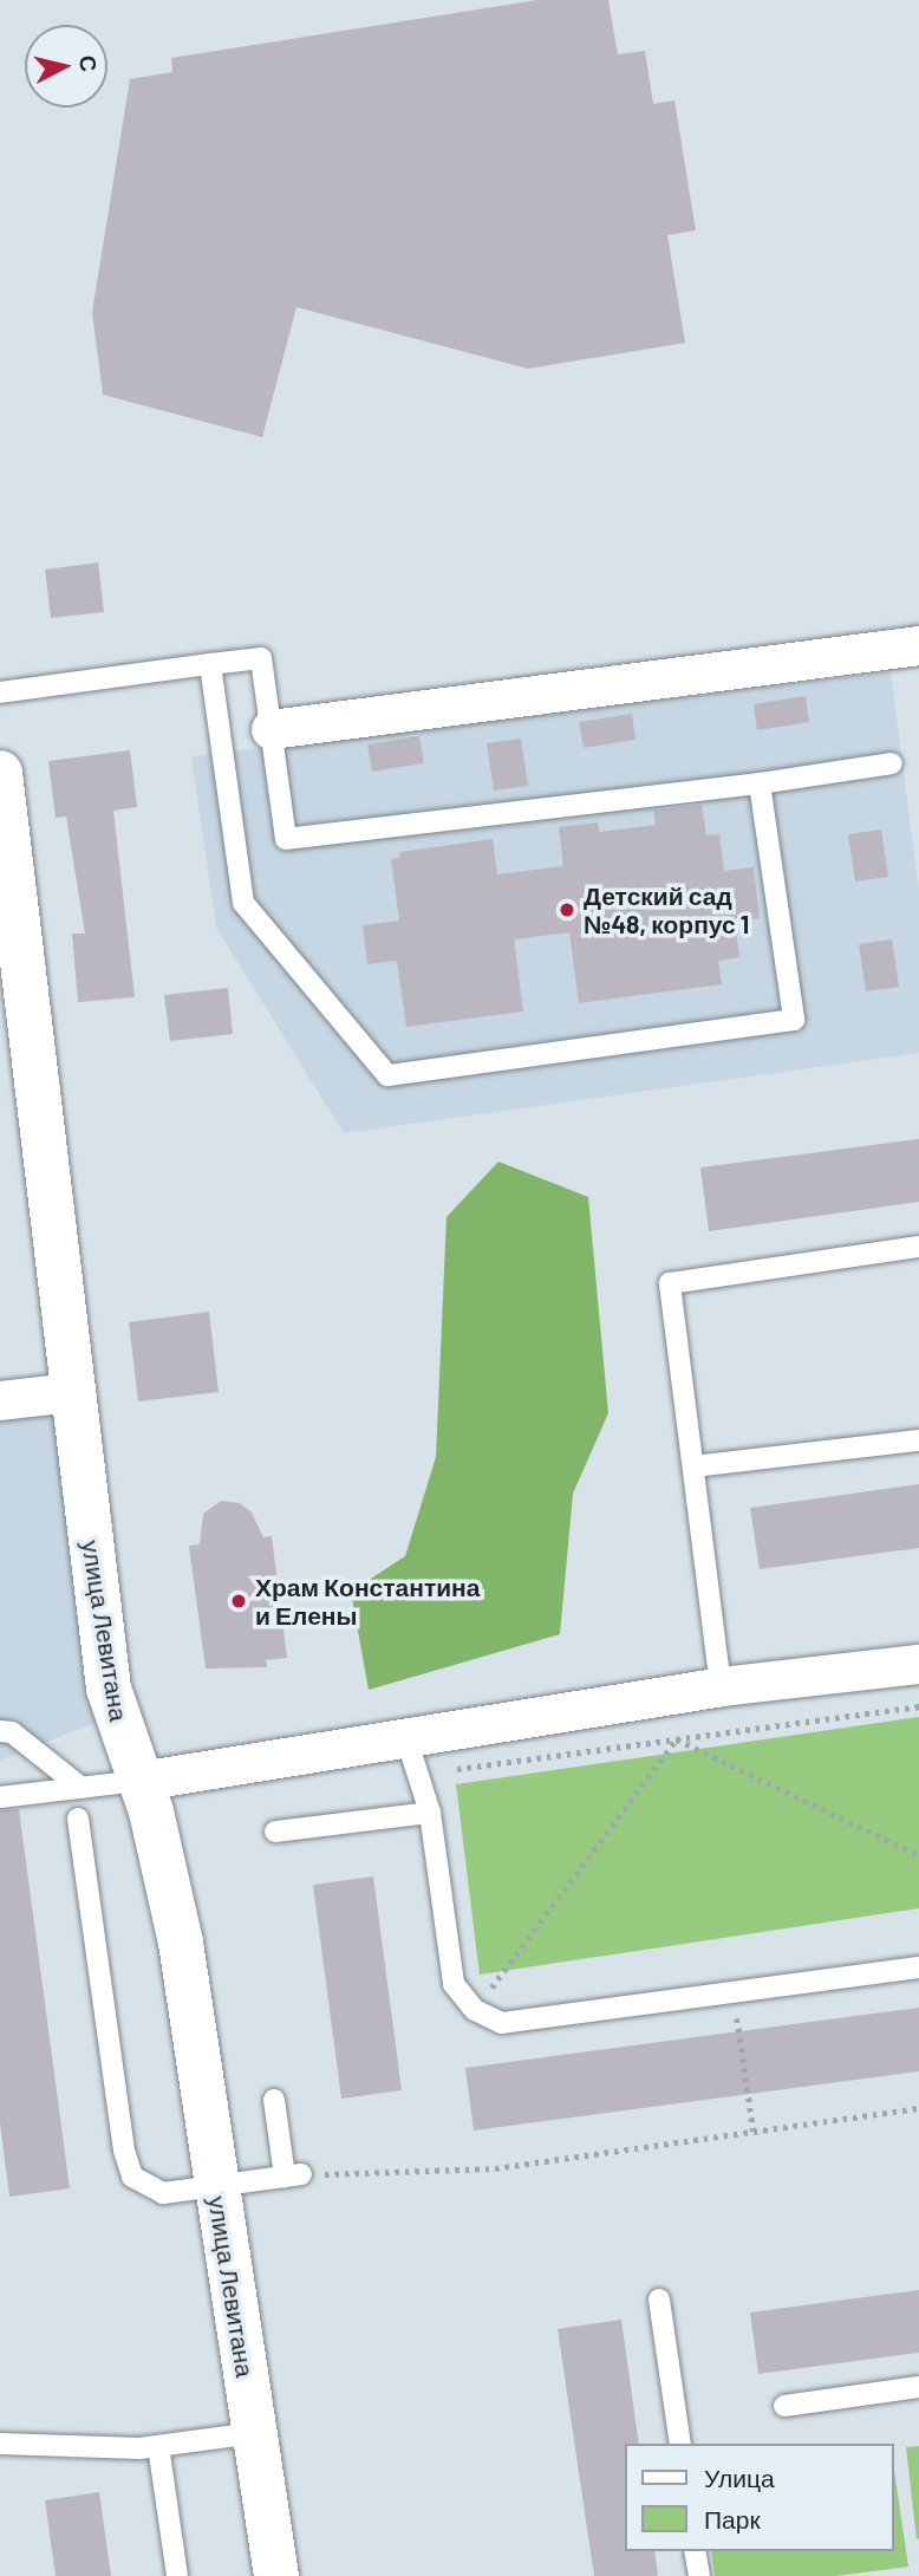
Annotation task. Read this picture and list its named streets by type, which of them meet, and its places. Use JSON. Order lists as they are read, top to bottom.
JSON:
{
  "streets": {
    "street": ["улица Левитана"]
  },
  "places": ["Детский сад №48, корпус 1", "Храм Константина и Елены"],
  "legend": ["Улица", "Парк"],
  "north": "right"
}
